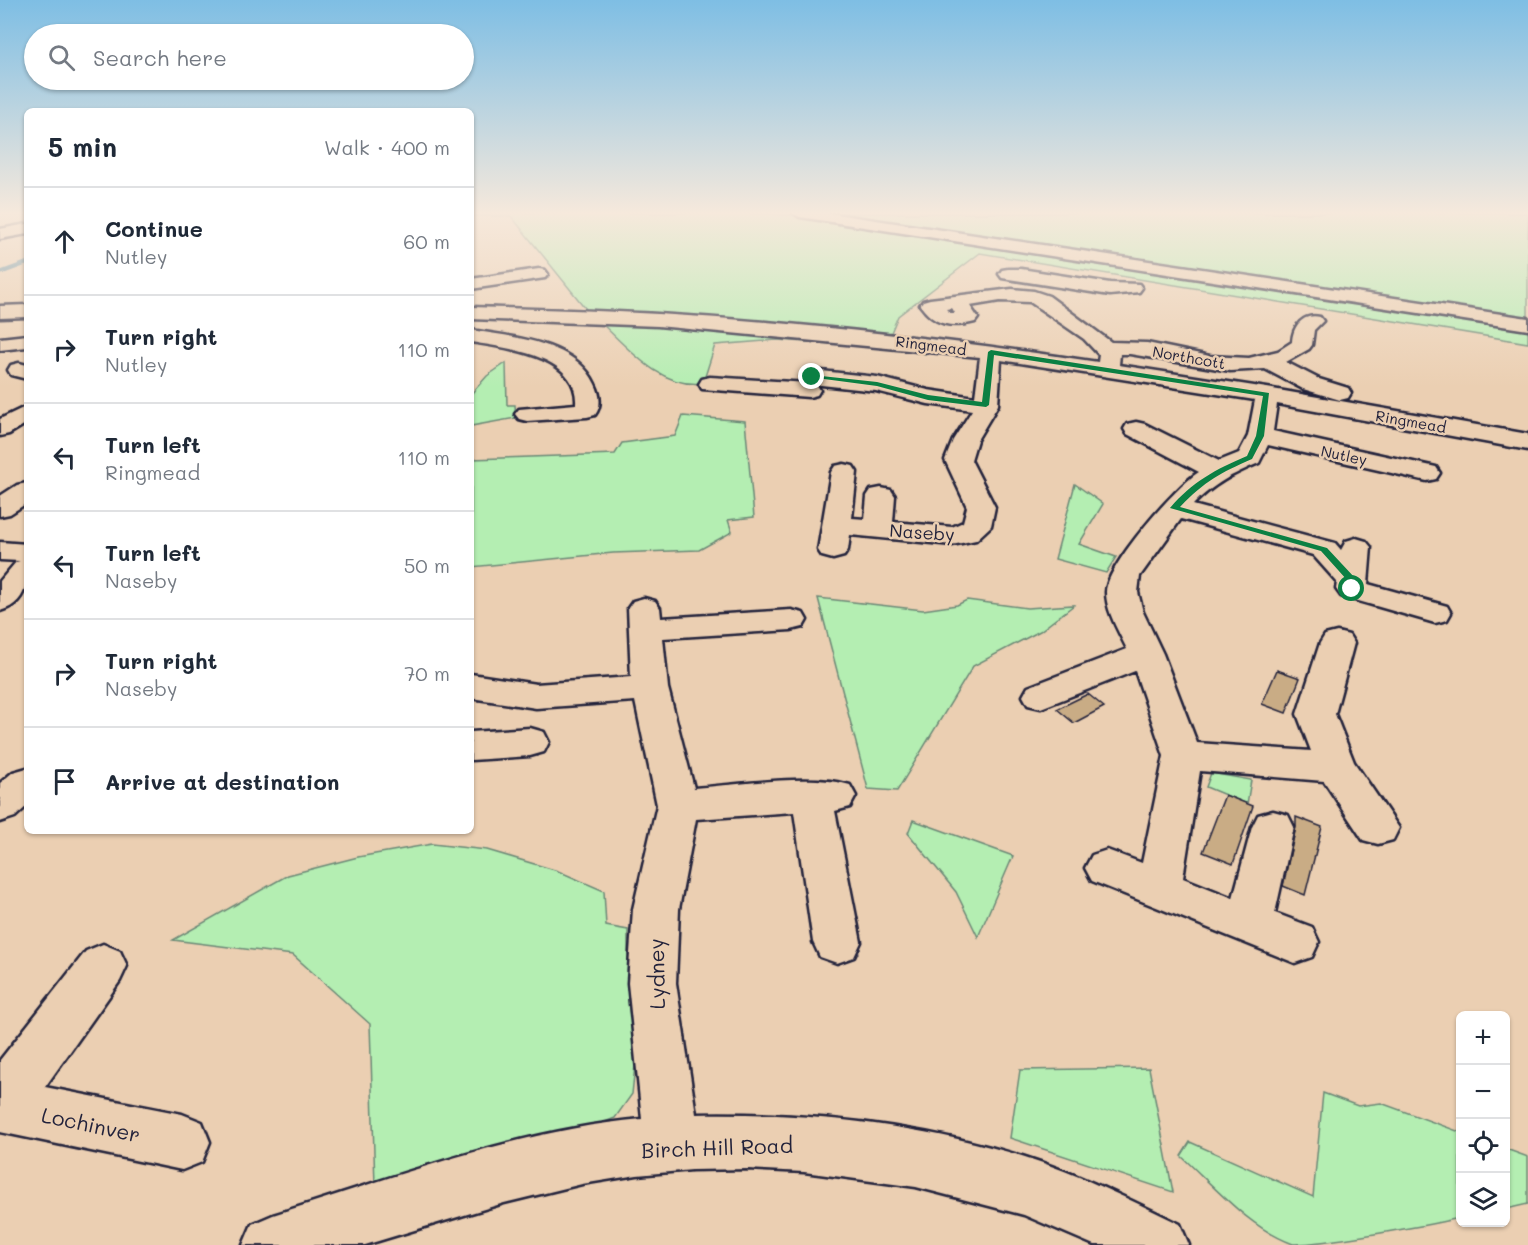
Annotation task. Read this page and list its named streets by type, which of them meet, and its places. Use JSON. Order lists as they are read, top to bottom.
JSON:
{
  "streets": {
    "street": [
      "Ringmead",
      "Northcott",
      "Nutley",
      "Naseby",
      "Lydney",
      "Lochinver",
      "Birch Hill Road"
    ]
  },
  "crossings": [
    ["Ringmead", "Northcott"],
    ["Ringmead", "Naseby"],
    ["Lydney", "Birch Hill Road"]
  ],
  "page": {
    "search": "Search here",
    "heading": ["5 min", "Walk · 400 m"],
    "list": [
      ["Continue", "Nutley", "60 m"],
      ["Turn right", "Nutley", "110 m"],
      ["Turn left", "Ringmead", "110 m"],
      ["Turn left", "Naseby", "50 m"],
      ["Turn right", "Naseby", "70 m"],
      "Arrive at destination"
    ],
    "map_buttons": ["+", "−"]
  }
}
